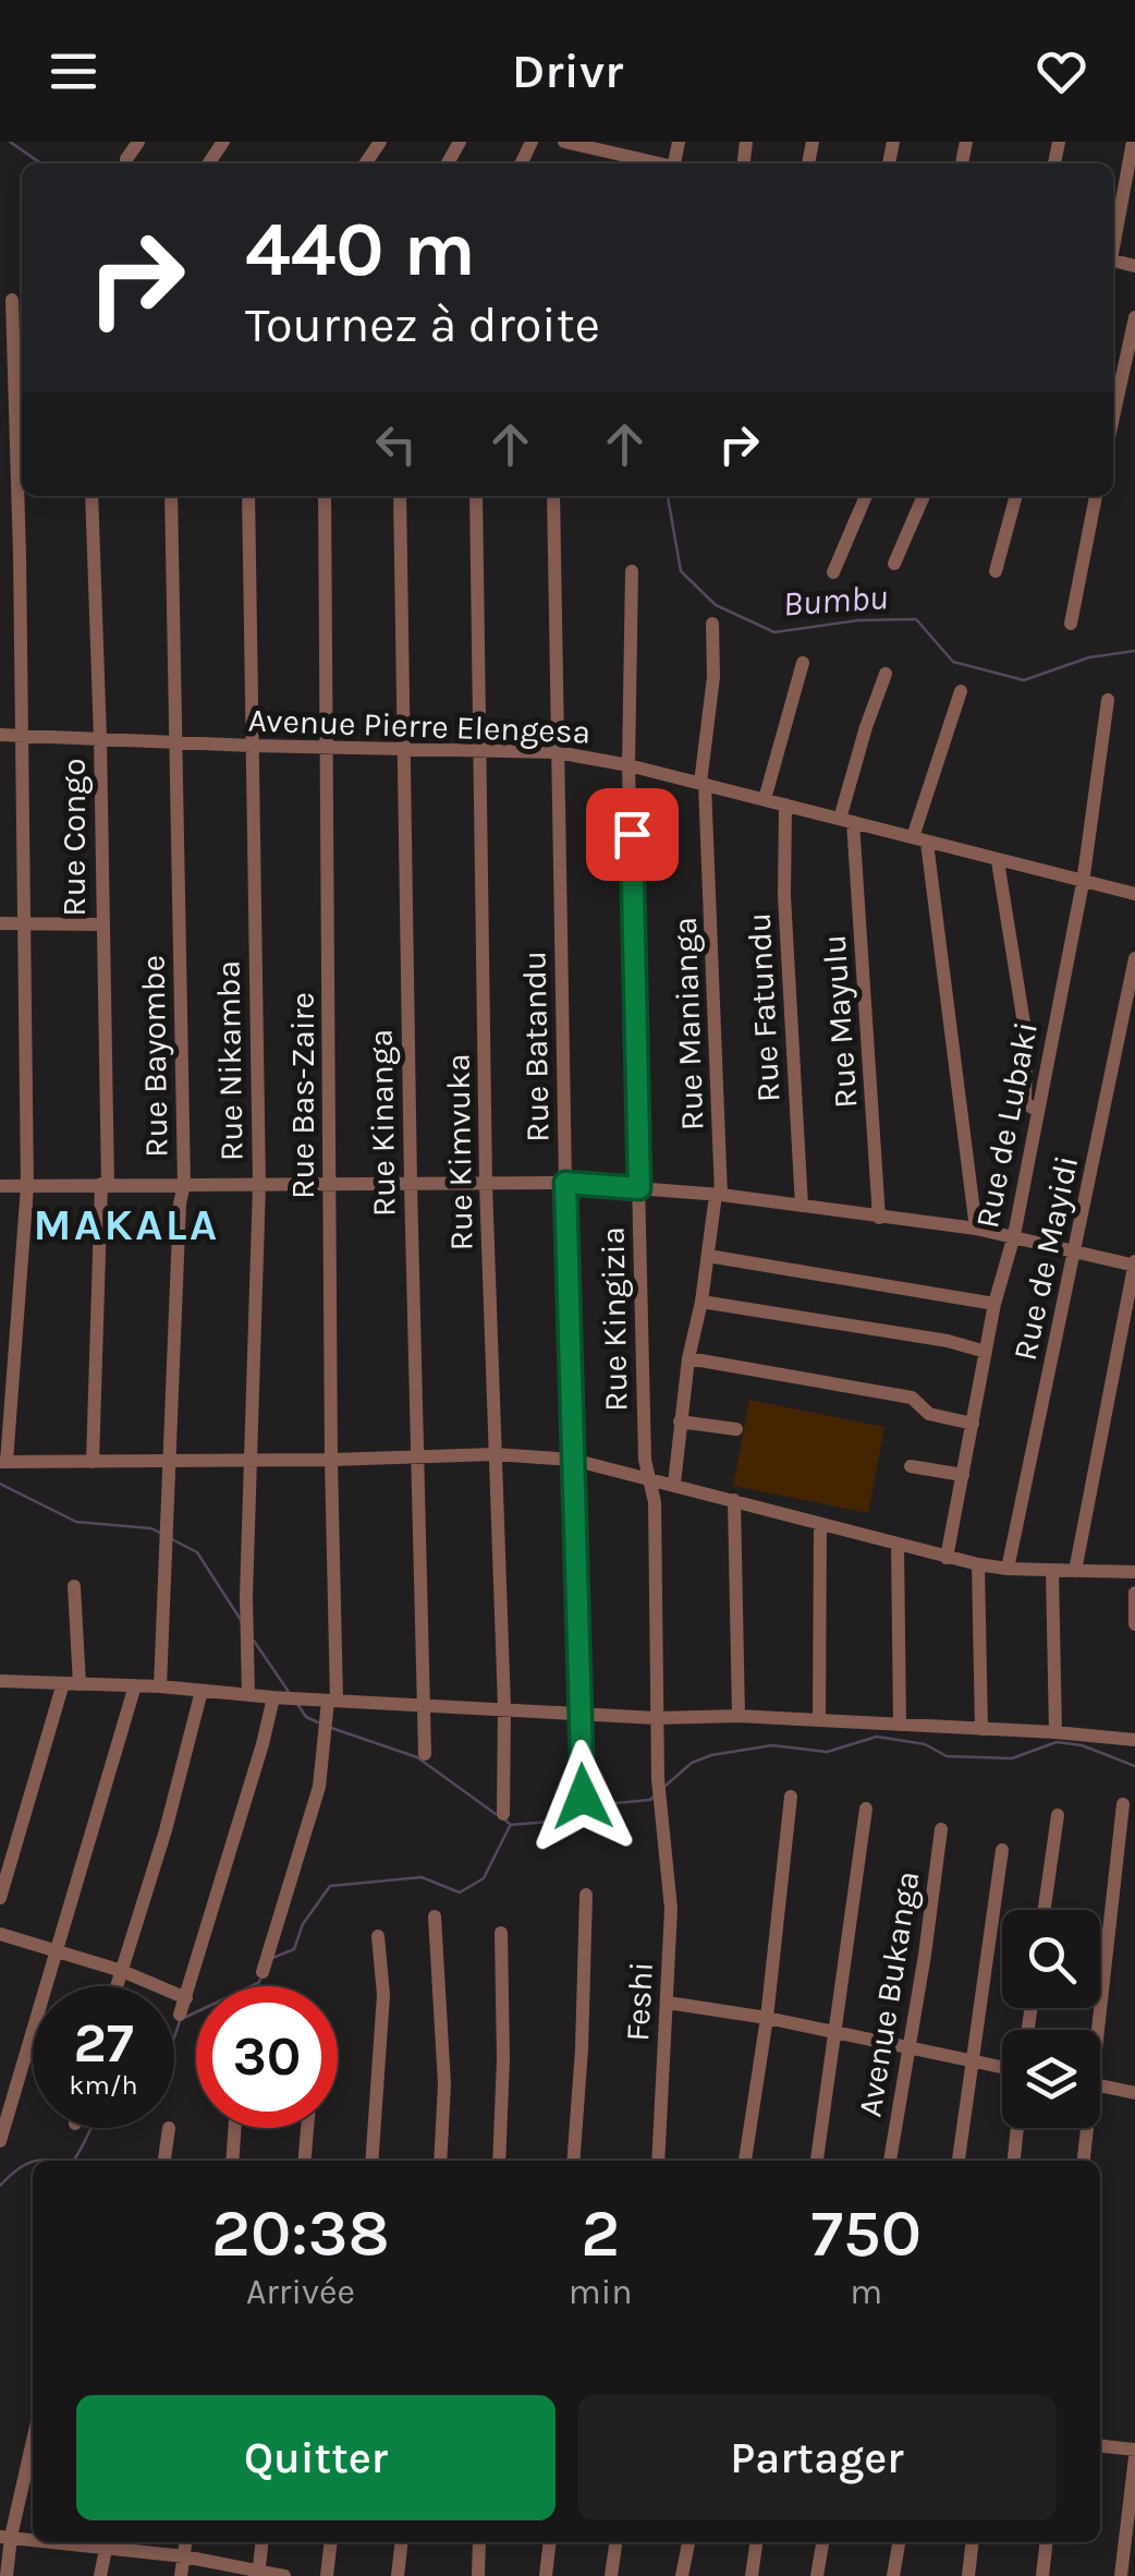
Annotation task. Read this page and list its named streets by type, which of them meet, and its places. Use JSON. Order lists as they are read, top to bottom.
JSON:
{
  "streets": {
    "street": [
      "Avenue Pierre Elengesa",
      "Rue Congo",
      "Rue Fatundu",
      "Rue Mayulu",
      "Rue Manianga",
      "Rue Batandu",
      "Rue Bayombe",
      "Rue Nikamba",
      "Rue Bas-Zaire",
      "Rue Kinanga",
      "Rue de Lubaki",
      "Rue Kimvuka",
      "Rue de Mayidi",
      "Rue Kingizia",
      "Avenue Bukanga",
      "Feshi"
    ]
  },
  "crossings": [
    ["Avenue Pierre Elengesa", "Rue Congo"],
    ["Avenue Pierre Elengesa", "Rue Fatundu"],
    ["Avenue Pierre Elengesa", "Rue Mayulu"],
    ["Avenue Pierre Elengesa", "Rue Manianga"],
    ["Avenue Pierre Elengesa", "Rue Batandu"],
    ["Avenue Pierre Elengesa", "Rue Bayombe"],
    ["Avenue Pierre Elengesa", "Rue Nikamba"],
    ["Avenue Pierre Elengesa", "Rue Bas-Zaire"],
    ["Avenue Pierre Elengesa", "Rue Kinanga"],
    ["Avenue Pierre Elengesa", "Rue de Lubaki"],
    ["Avenue Pierre Elengesa", "Rue Kimvuka"],
    ["Avenue Pierre Elengesa", "Rue Kingizia"],
    ["Rue Kingizia", "Feshi"]
  ],
  "districts": ["MAKALA"],
  "water": ["Bumbu"],
  "page": {
    "header": "Drivr",
    "turn": ["440 m", "Tournez à droite"],
    "speed": "27 km/h",
    "limit": "30",
    "eta": [
      "20:38",
      "Arrivée",
      "2",
      "min",
      "750",
      "m"
    ],
    "buttons": ["Quitter", "Partager"]
  }
}
